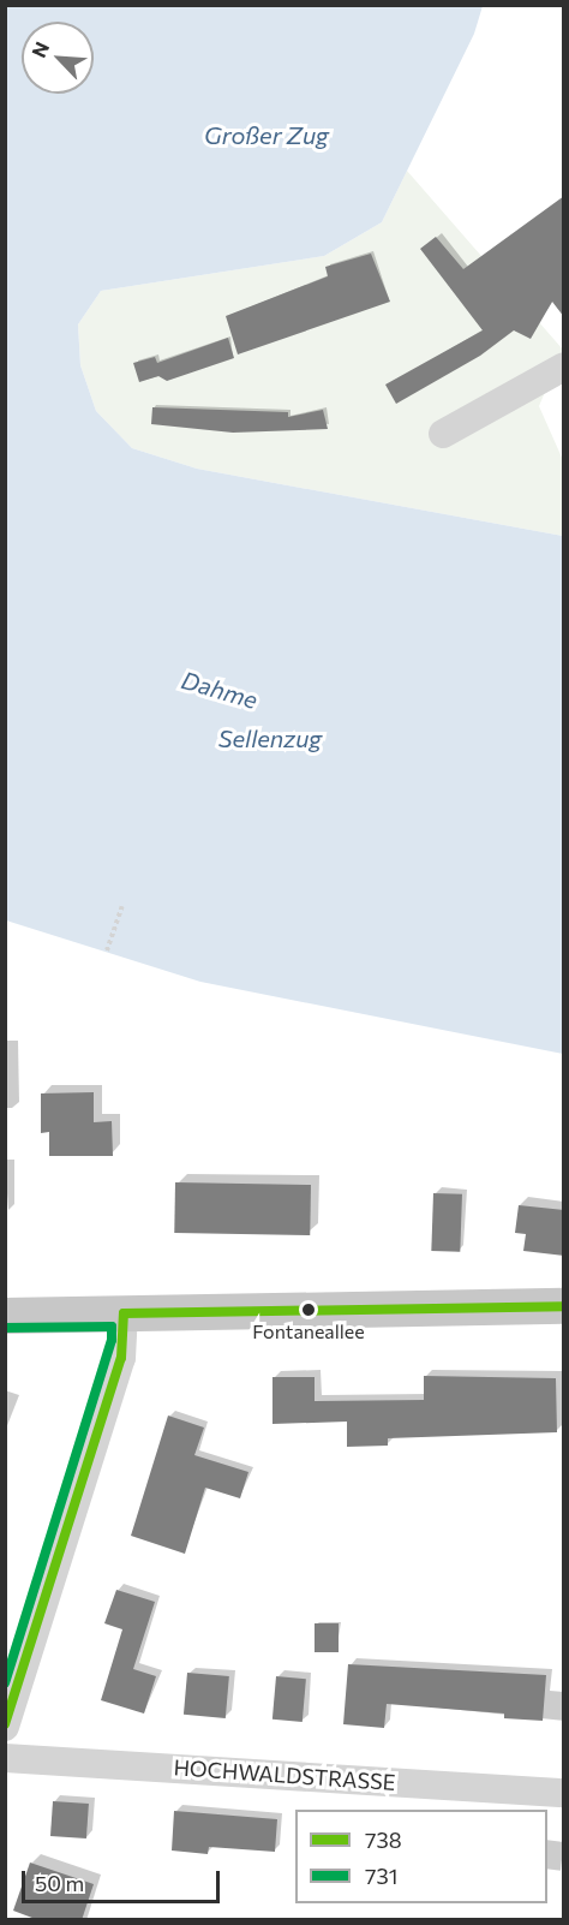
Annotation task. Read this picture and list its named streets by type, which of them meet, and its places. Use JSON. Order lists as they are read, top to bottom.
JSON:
{
  "streets": {
    "street": ["HOCHWALDSTRASSE"]
  },
  "water": ["Großer Zug", "Dahme", "Sellenzug"],
  "places": ["Fontaneallee"],
  "lines": ["transit line 738", "transit line 731"],
  "legend": ["738", "731"],
  "scale_bar": "50 m",
  "north": "top left"
}
